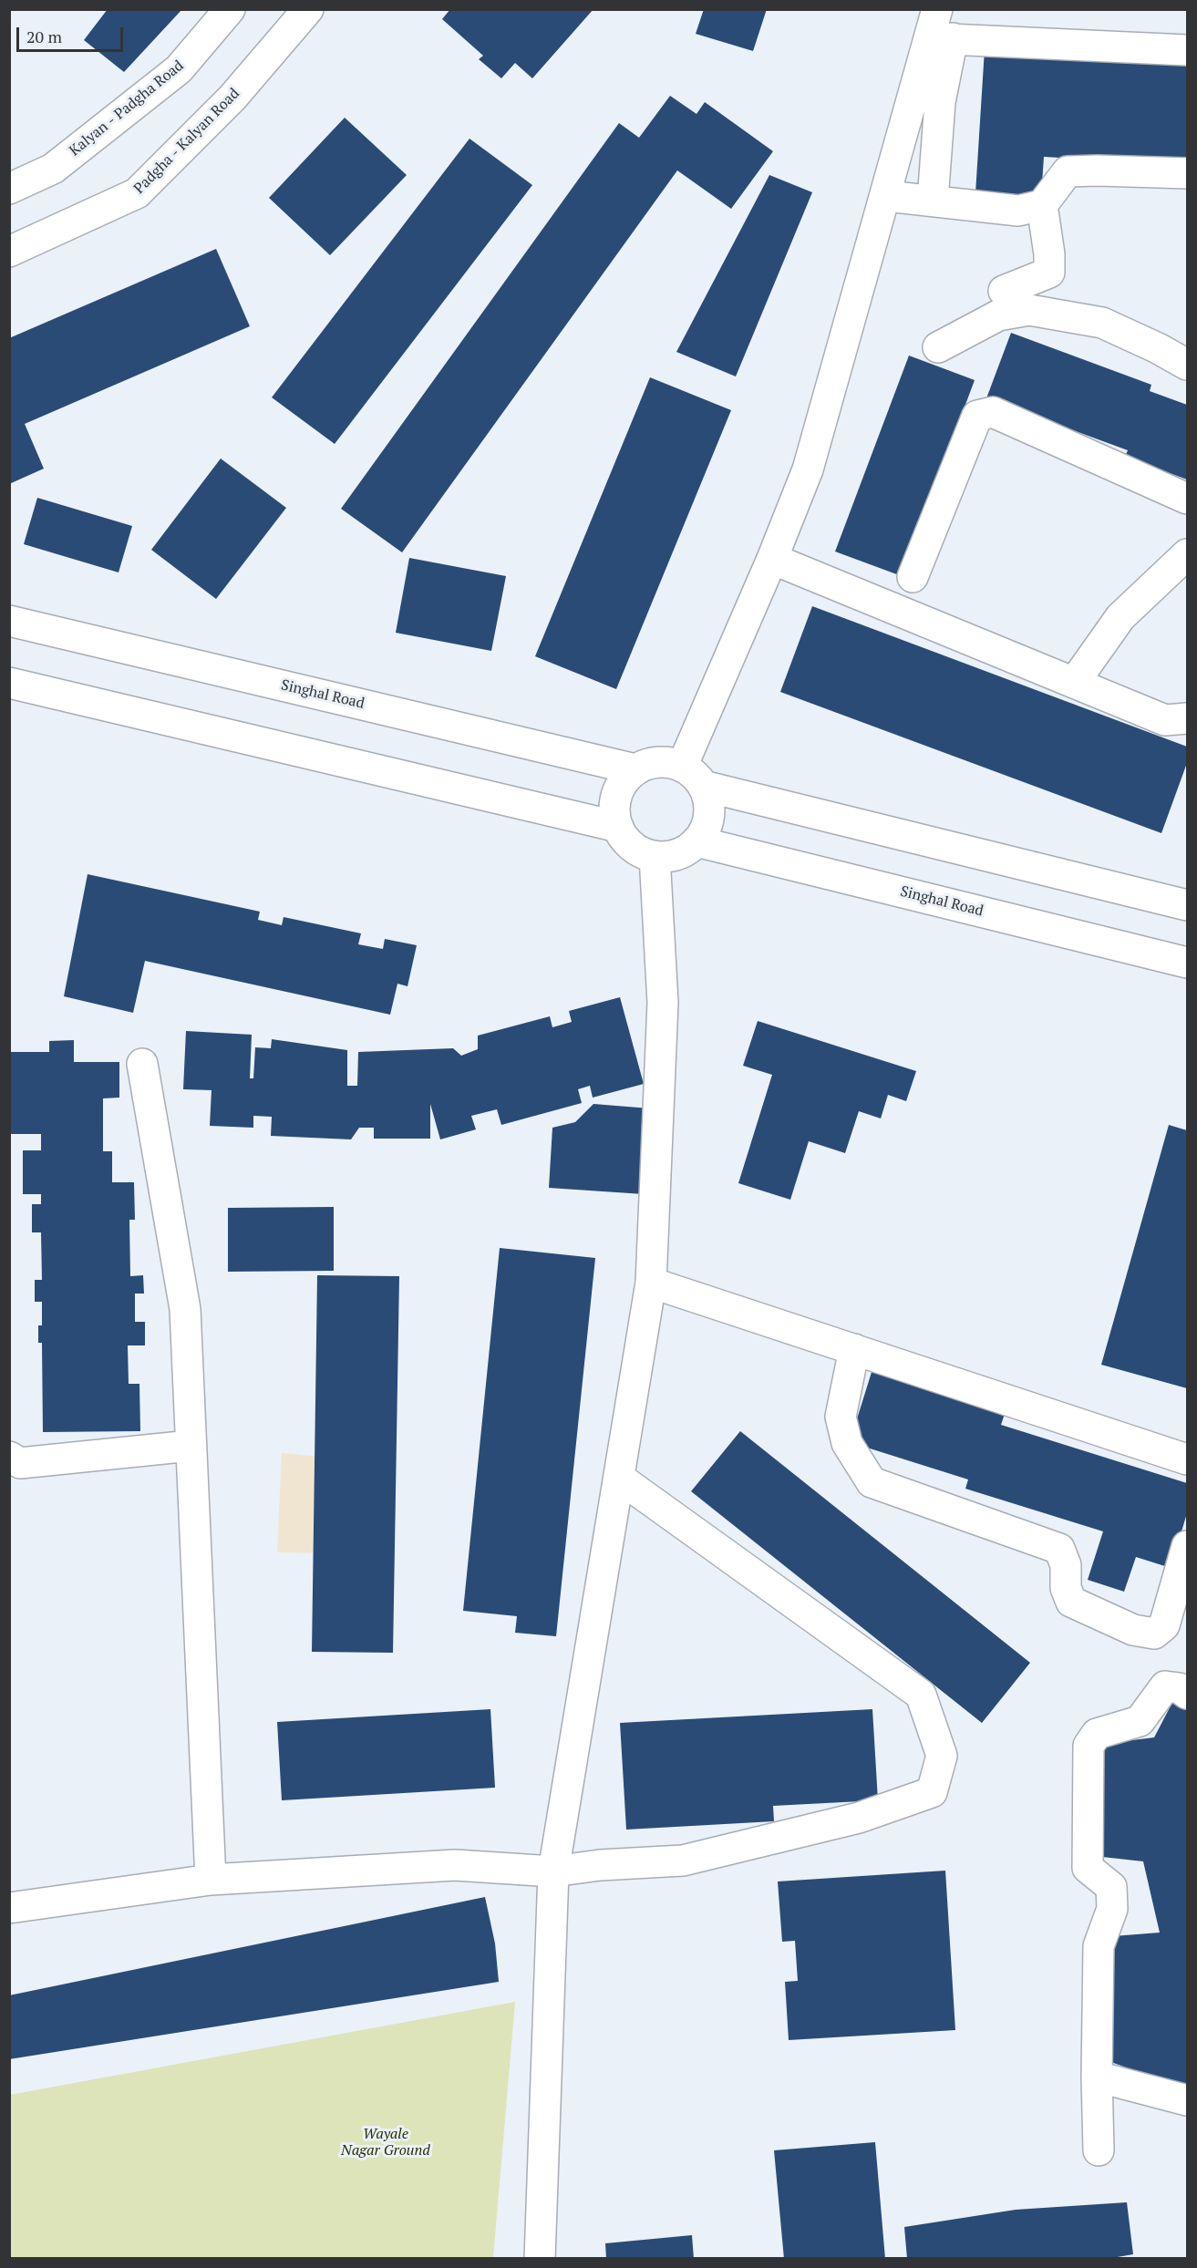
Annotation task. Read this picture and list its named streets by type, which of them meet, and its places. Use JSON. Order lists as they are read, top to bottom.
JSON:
{
  "streets": {
    "street": ["Kalyan - Padgha Road", "Padgha - Kalyan Road", "Singhal Road"]
  },
  "parks": ["Wayale Nagar Ground"],
  "scale_bar": "20 m"
}
